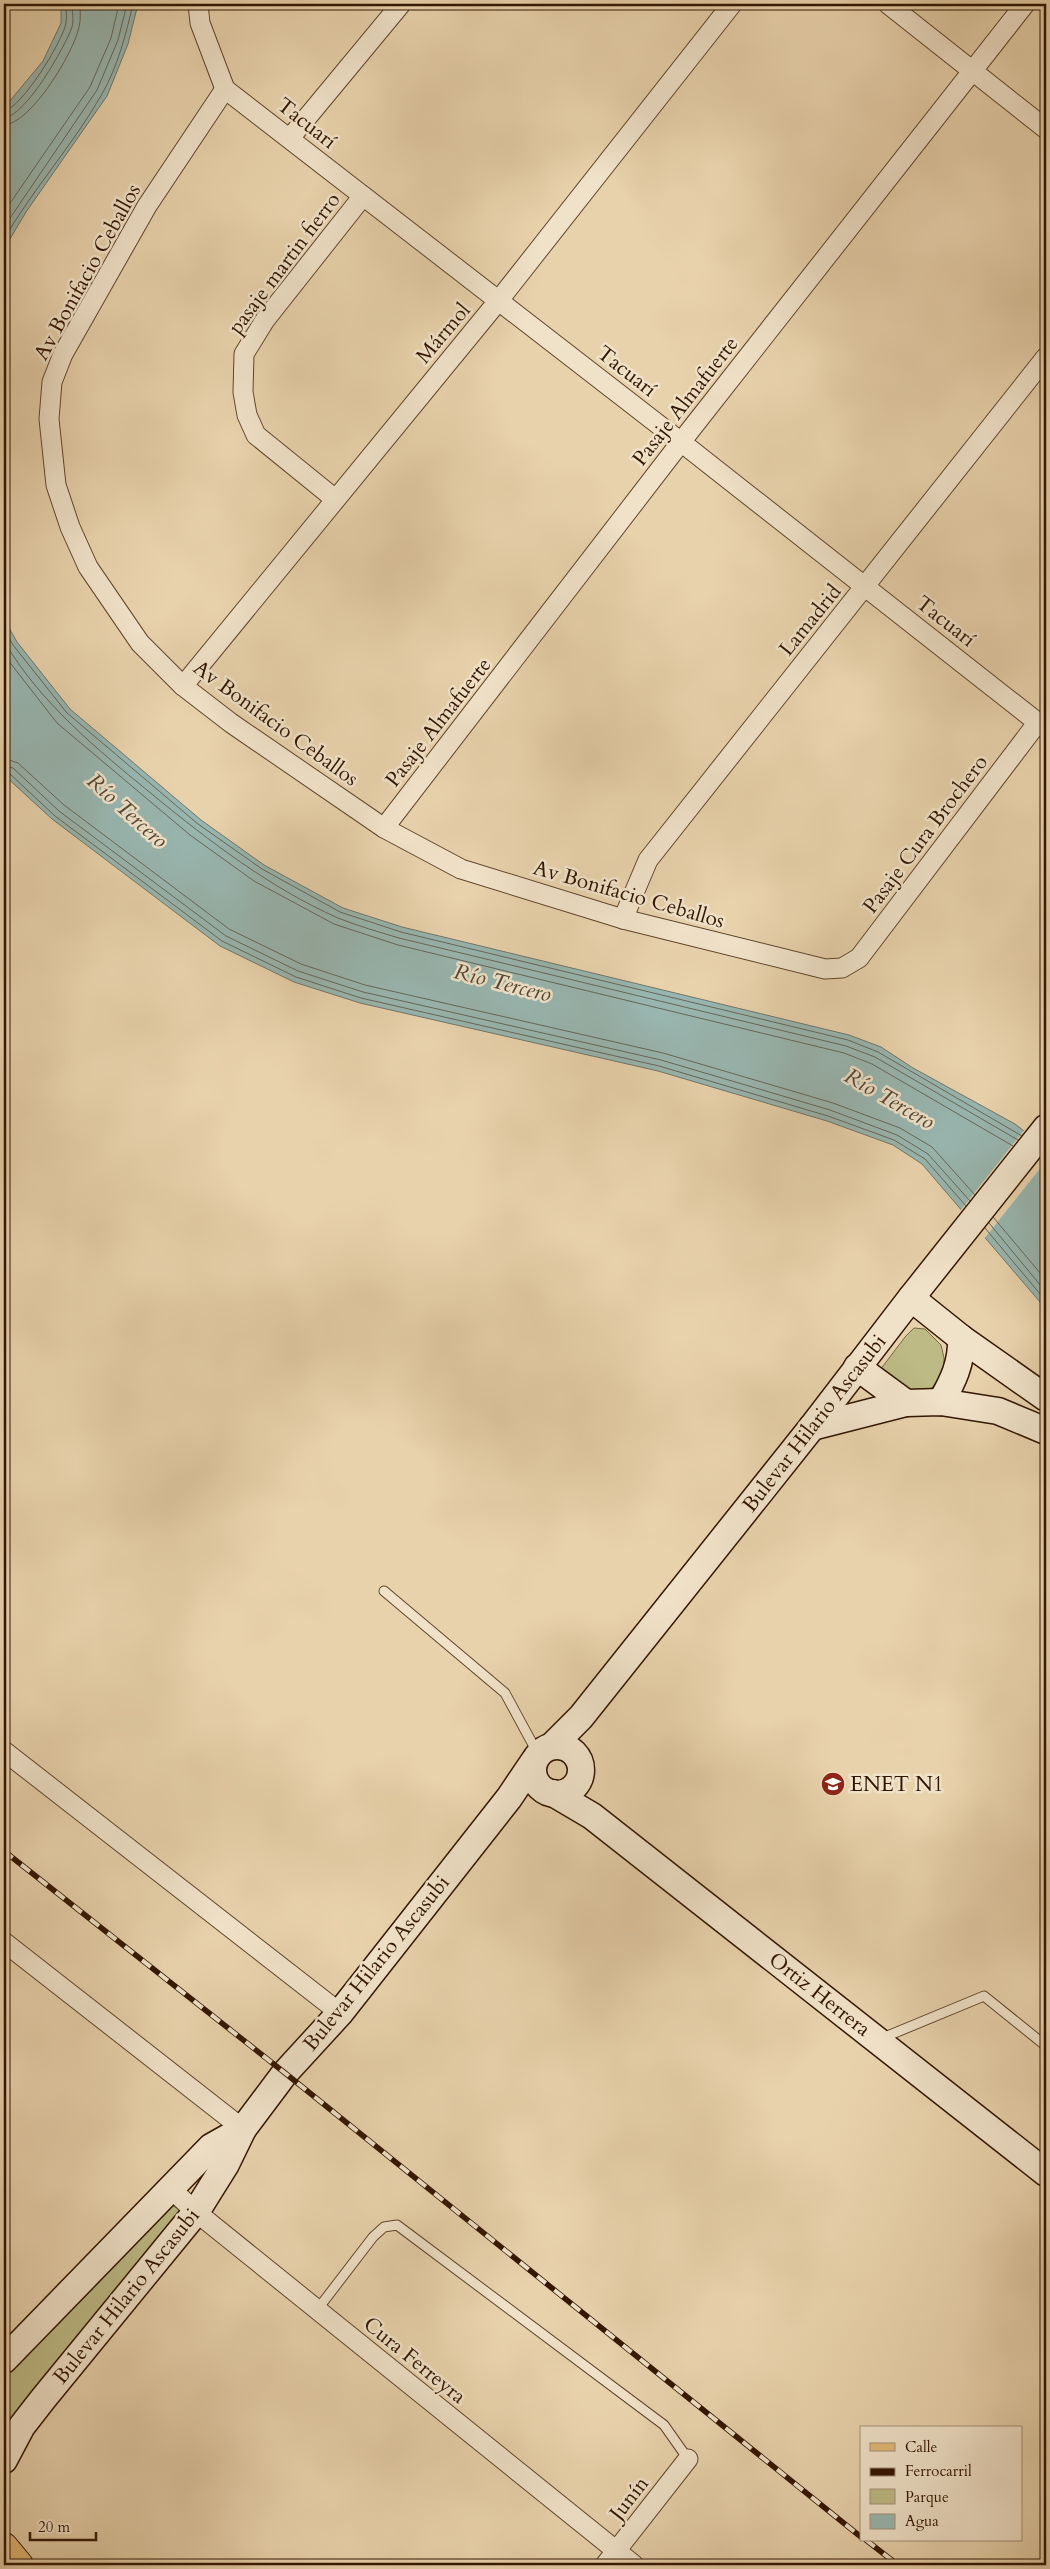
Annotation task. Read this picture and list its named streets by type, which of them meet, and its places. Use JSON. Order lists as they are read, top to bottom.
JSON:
{
  "streets": {
    "main road": ["Bulevar Hilario Ascasubi", "Ortiz Herrera"],
    "street": [
      "Tacuarí",
      "pasaje martin fierro",
      "Av Bonifacio Ceballos",
      "Mármol",
      "Pasaje Almafuerte",
      "Lamadrid",
      "Pasaje Cura Brochero",
      "Cura Ferreyra",
      "Junín"
    ]
  },
  "crossings": [
    ["Tacuarí", "pasaje martin fierro"],
    ["Tacuarí", "Av Bonifacio Ceballos"],
    ["Tacuarí", "Mármol"],
    ["Tacuarí", "Pasaje Almafuerte"],
    ["Tacuarí", "Lamadrid"],
    ["Tacuarí", "Pasaje Cura Brochero"],
    ["pasaje martin fierro", "Mármol"],
    ["Av Bonifacio Ceballos", "Mármol"],
    ["Av Bonifacio Ceballos", "Pasaje Almafuerte"],
    ["Av Bonifacio Ceballos", "Lamadrid"],
    ["Av Bonifacio Ceballos", "Pasaje Cura Brochero"],
    ["Bulevar Hilario Ascasubi", "Ortiz Herrera"],
    ["Bulevar Hilario Ascasubi", "Cura Ferreyra"],
    ["Cura Ferreyra", "Junín"]
  ],
  "water": ["Río Tercero"],
  "places": {
    "school or university": ["ENET N1"]
  },
  "legend": [
    "Calle",
    "Ferrocarril",
    "Parque",
    "Agua"
  ],
  "scale_bar": "20 m"
}
